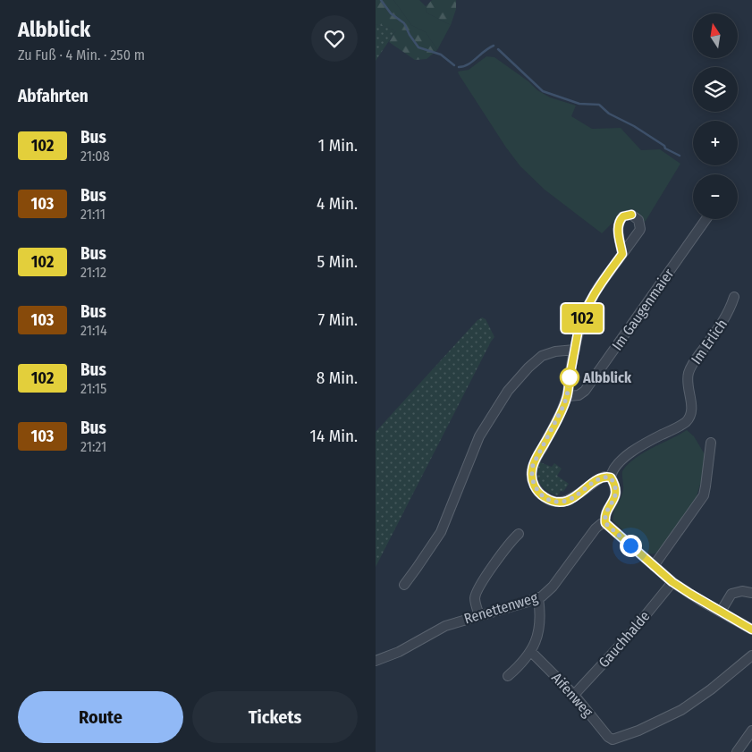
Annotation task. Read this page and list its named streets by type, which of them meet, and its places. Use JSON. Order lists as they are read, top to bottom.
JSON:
{
  "streets": {
    "street": [
      "Im Gaugenmaier",
      "Im Erlich",
      "Renettenweg",
      "Gauchhalde",
      "Aifenweg"
    ]
  },
  "crossings": [
    ["Gauchhalde", "Aifenweg"]
  ],
  "places": ["Albblick"],
  "lines": ["bus line 102"],
  "north": "top",
  "page": {
    "heading": [
      ["Albblick", "Zu Fuß · 4 Min. · 250 m"],
      "Abfahrten"
    ],
    "on_map": "102",
    "map_buttons": ["+", "−"],
    "list": [
      {
        "mark": "102",
        "name": "Bus",
        "note": "21:08",
        "value": "1 Min."
      },
      {
        "mark": "103",
        "name": "Bus",
        "note": "21:11",
        "value": "4 Min."
      },
      {
        "mark": "102",
        "name": "Bus",
        "note": "21:12",
        "value": "5 Min."
      },
      {
        "mark": "103",
        "name": "Bus",
        "note": "21:14",
        "value": "7 Min."
      },
      {
        "mark": "102",
        "name": "Bus",
        "note": "21:15",
        "value": "8 Min."
      },
      {
        "mark": "103",
        "name": "Bus",
        "note": "21:21",
        "value": "14 Min."
      }
    ],
    "buttons": ["Route", "Tickets"]
  }
}
